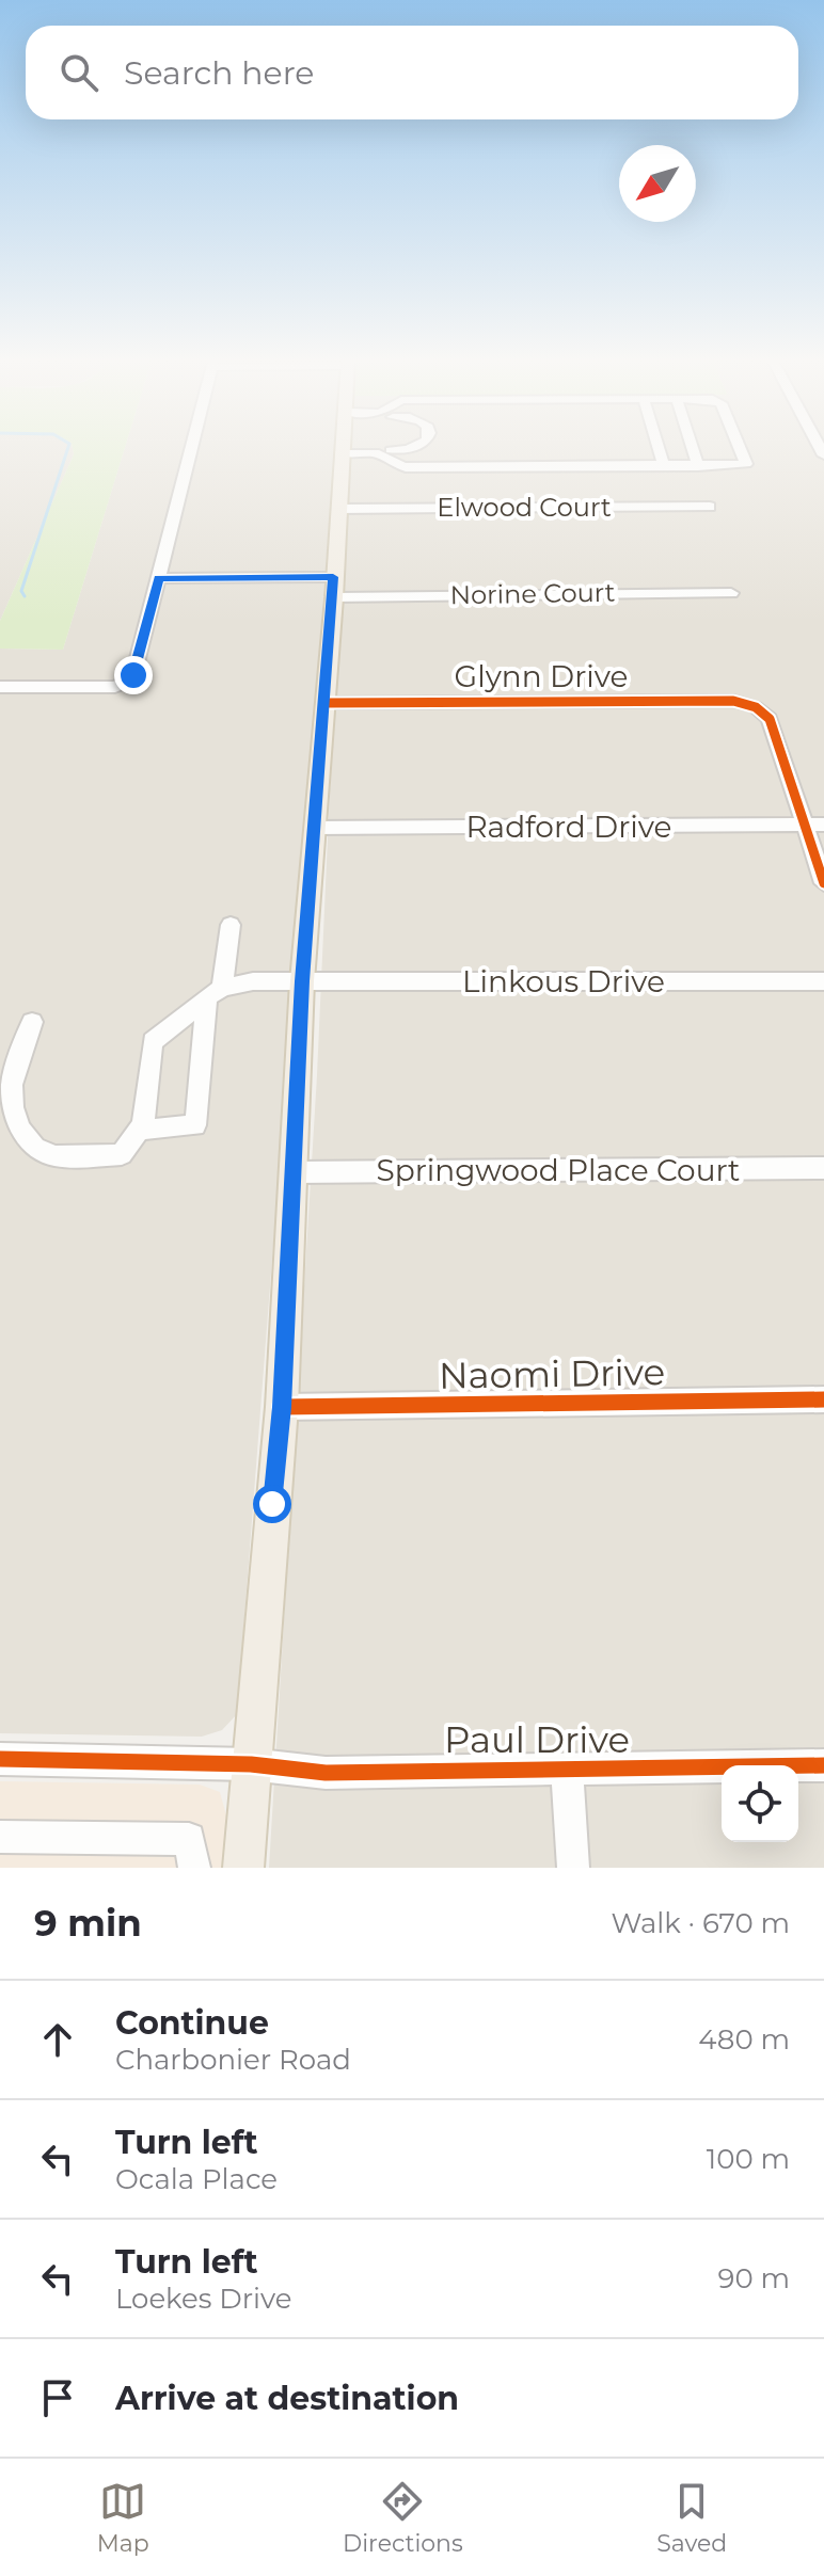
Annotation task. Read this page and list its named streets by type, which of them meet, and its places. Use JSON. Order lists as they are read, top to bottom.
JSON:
{
  "streets": {
    "street": [
      "Elwood Court",
      "Norine Court",
      "Glynn Drive",
      "Radford Drive",
      "Linkous Drive",
      "Springwood Place Court",
      "Naomi Drive",
      "Paul Drive"
    ]
  },
  "crossings": [
    ["Glynn Drive", "Radford Drive"]
  ],
  "north": "bottom left",
  "page": {
    "search": "Search here",
    "heading": ["9 min", "Walk · 670 m"],
    "list": [
      ["Continue", "Charbonier Road", "480 m"],
      ["Turn left", "Ocala Place", "100 m"],
      ["Turn left", "Loekes Drive", "90 m"],
      "Arrive at destination"
    ],
    "nav": ["Map", "Directions", "Saved"]
  }
}
